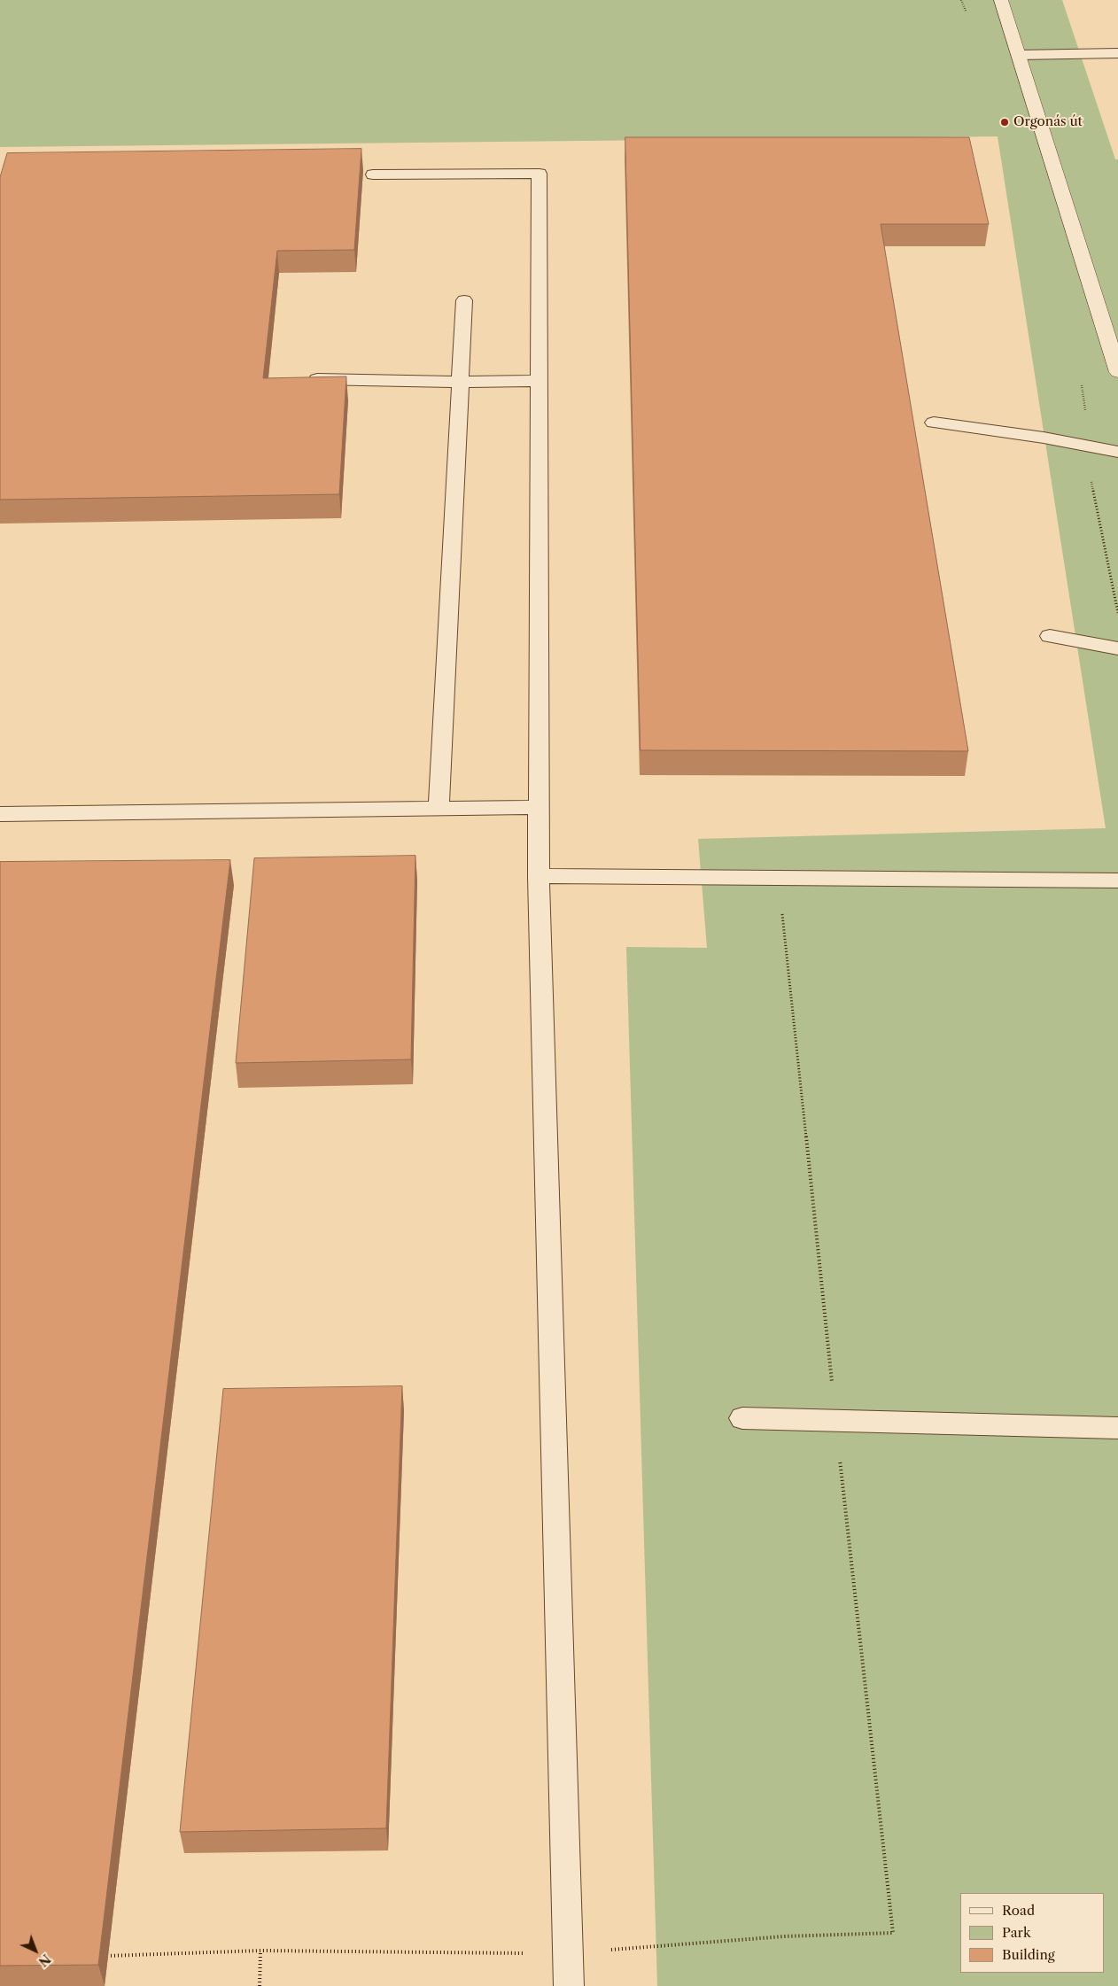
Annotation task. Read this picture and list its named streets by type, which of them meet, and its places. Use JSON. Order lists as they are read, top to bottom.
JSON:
{
  "places": ["Orgonás út"],
  "legend": ["Road", "Park", "Building"],
  "north": "bottom right"
}
